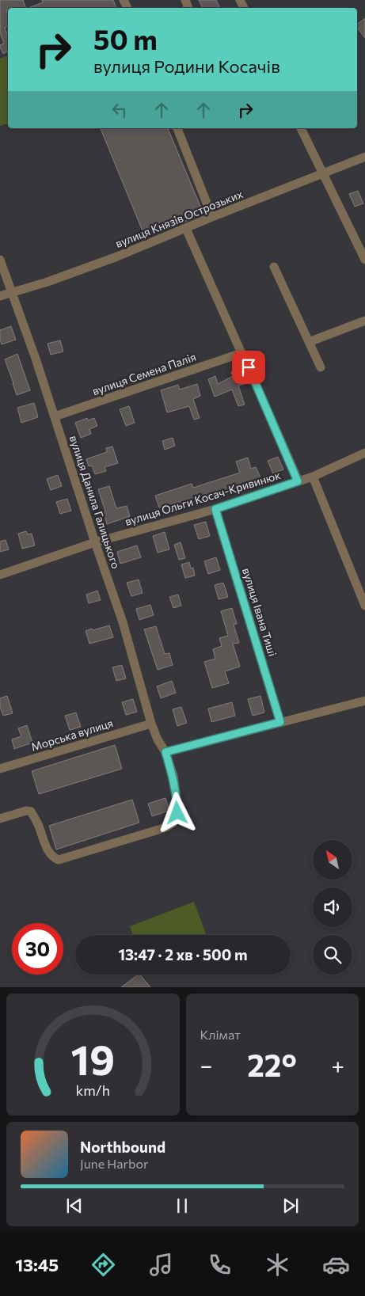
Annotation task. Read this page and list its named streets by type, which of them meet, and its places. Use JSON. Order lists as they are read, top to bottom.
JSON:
{
  "streets": {
    "street": [
      "вулиця Князів Острозьких",
      "вулиця Семена Палія",
      "вулиця Ольги Косач-Кривинюк",
      "вулиця Данила Галицького",
      "вулиця Івана Тиші",
      "Морська вулиця"
    ]
  },
  "crossings": [
    ["вулиця Князів Острозьких", "вулиця Данила Галицького"],
    ["вулиця Семена Палія", "вулиця Данила Галицького"],
    ["вулиця Ольги Косач-Кривинюк", "вулиця Данила Галицького"],
    ["вулиця Ольги Косач-Кривинюк", "вулиця Івана Тиші"],
    ["вулиця Данила Галицького", "Морська вулиця"]
  ],
  "north": "top left",
  "page": {
    "turn": ["50 m", "вулиця Родини Косачів"],
    "limit": "30",
    "trip": "13:47 · 2 хв · 500 m",
    "tile": "Клімат",
    "heat": ["−", "22°", "+"],
    "song": ["Northbound", "June Harbor"],
    "tabs": "13:45",
    "gauge": ["19", "km/h"]
  }
}
